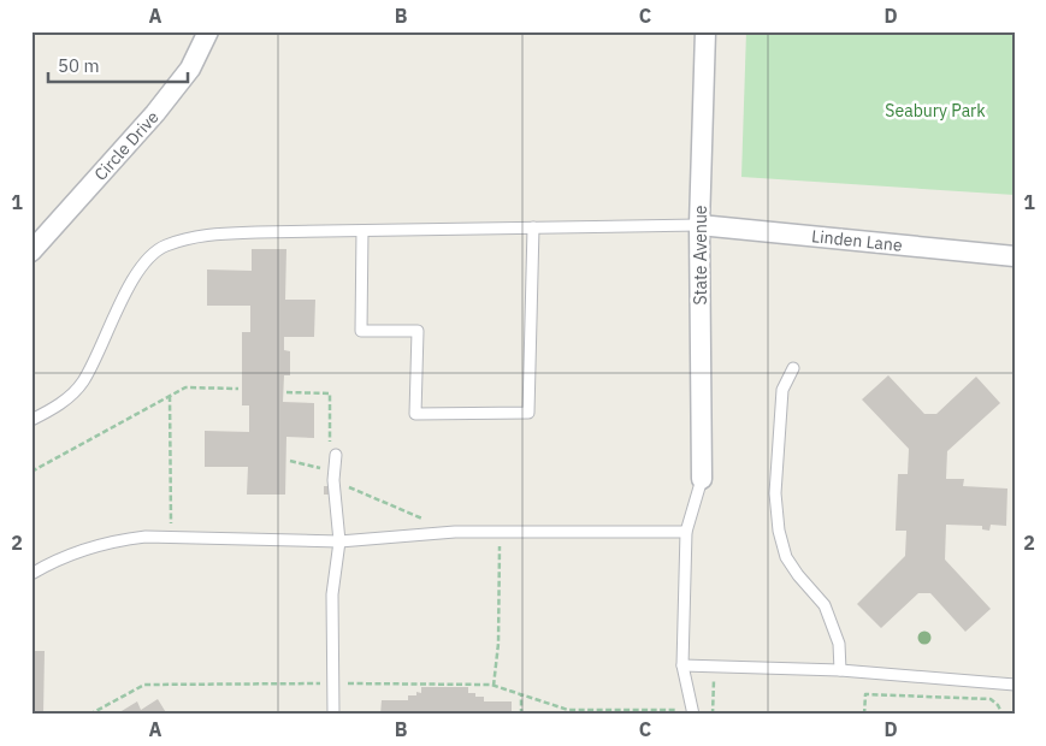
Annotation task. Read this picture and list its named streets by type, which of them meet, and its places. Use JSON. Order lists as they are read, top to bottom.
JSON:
{
  "streets": {
    "street": ["Circle Drive", "Linden Lane", "State Avenue"]
  },
  "crossings": [
    ["Linden Lane", "State Avenue"]
  ],
  "parks": ["Seabury Park"],
  "scale_bar": "50 m",
  "grid": {
    "columns": [
      "A",
      "B",
      "C",
      "D"
    ],
    "rows": ["1", "2"]
  }
}
